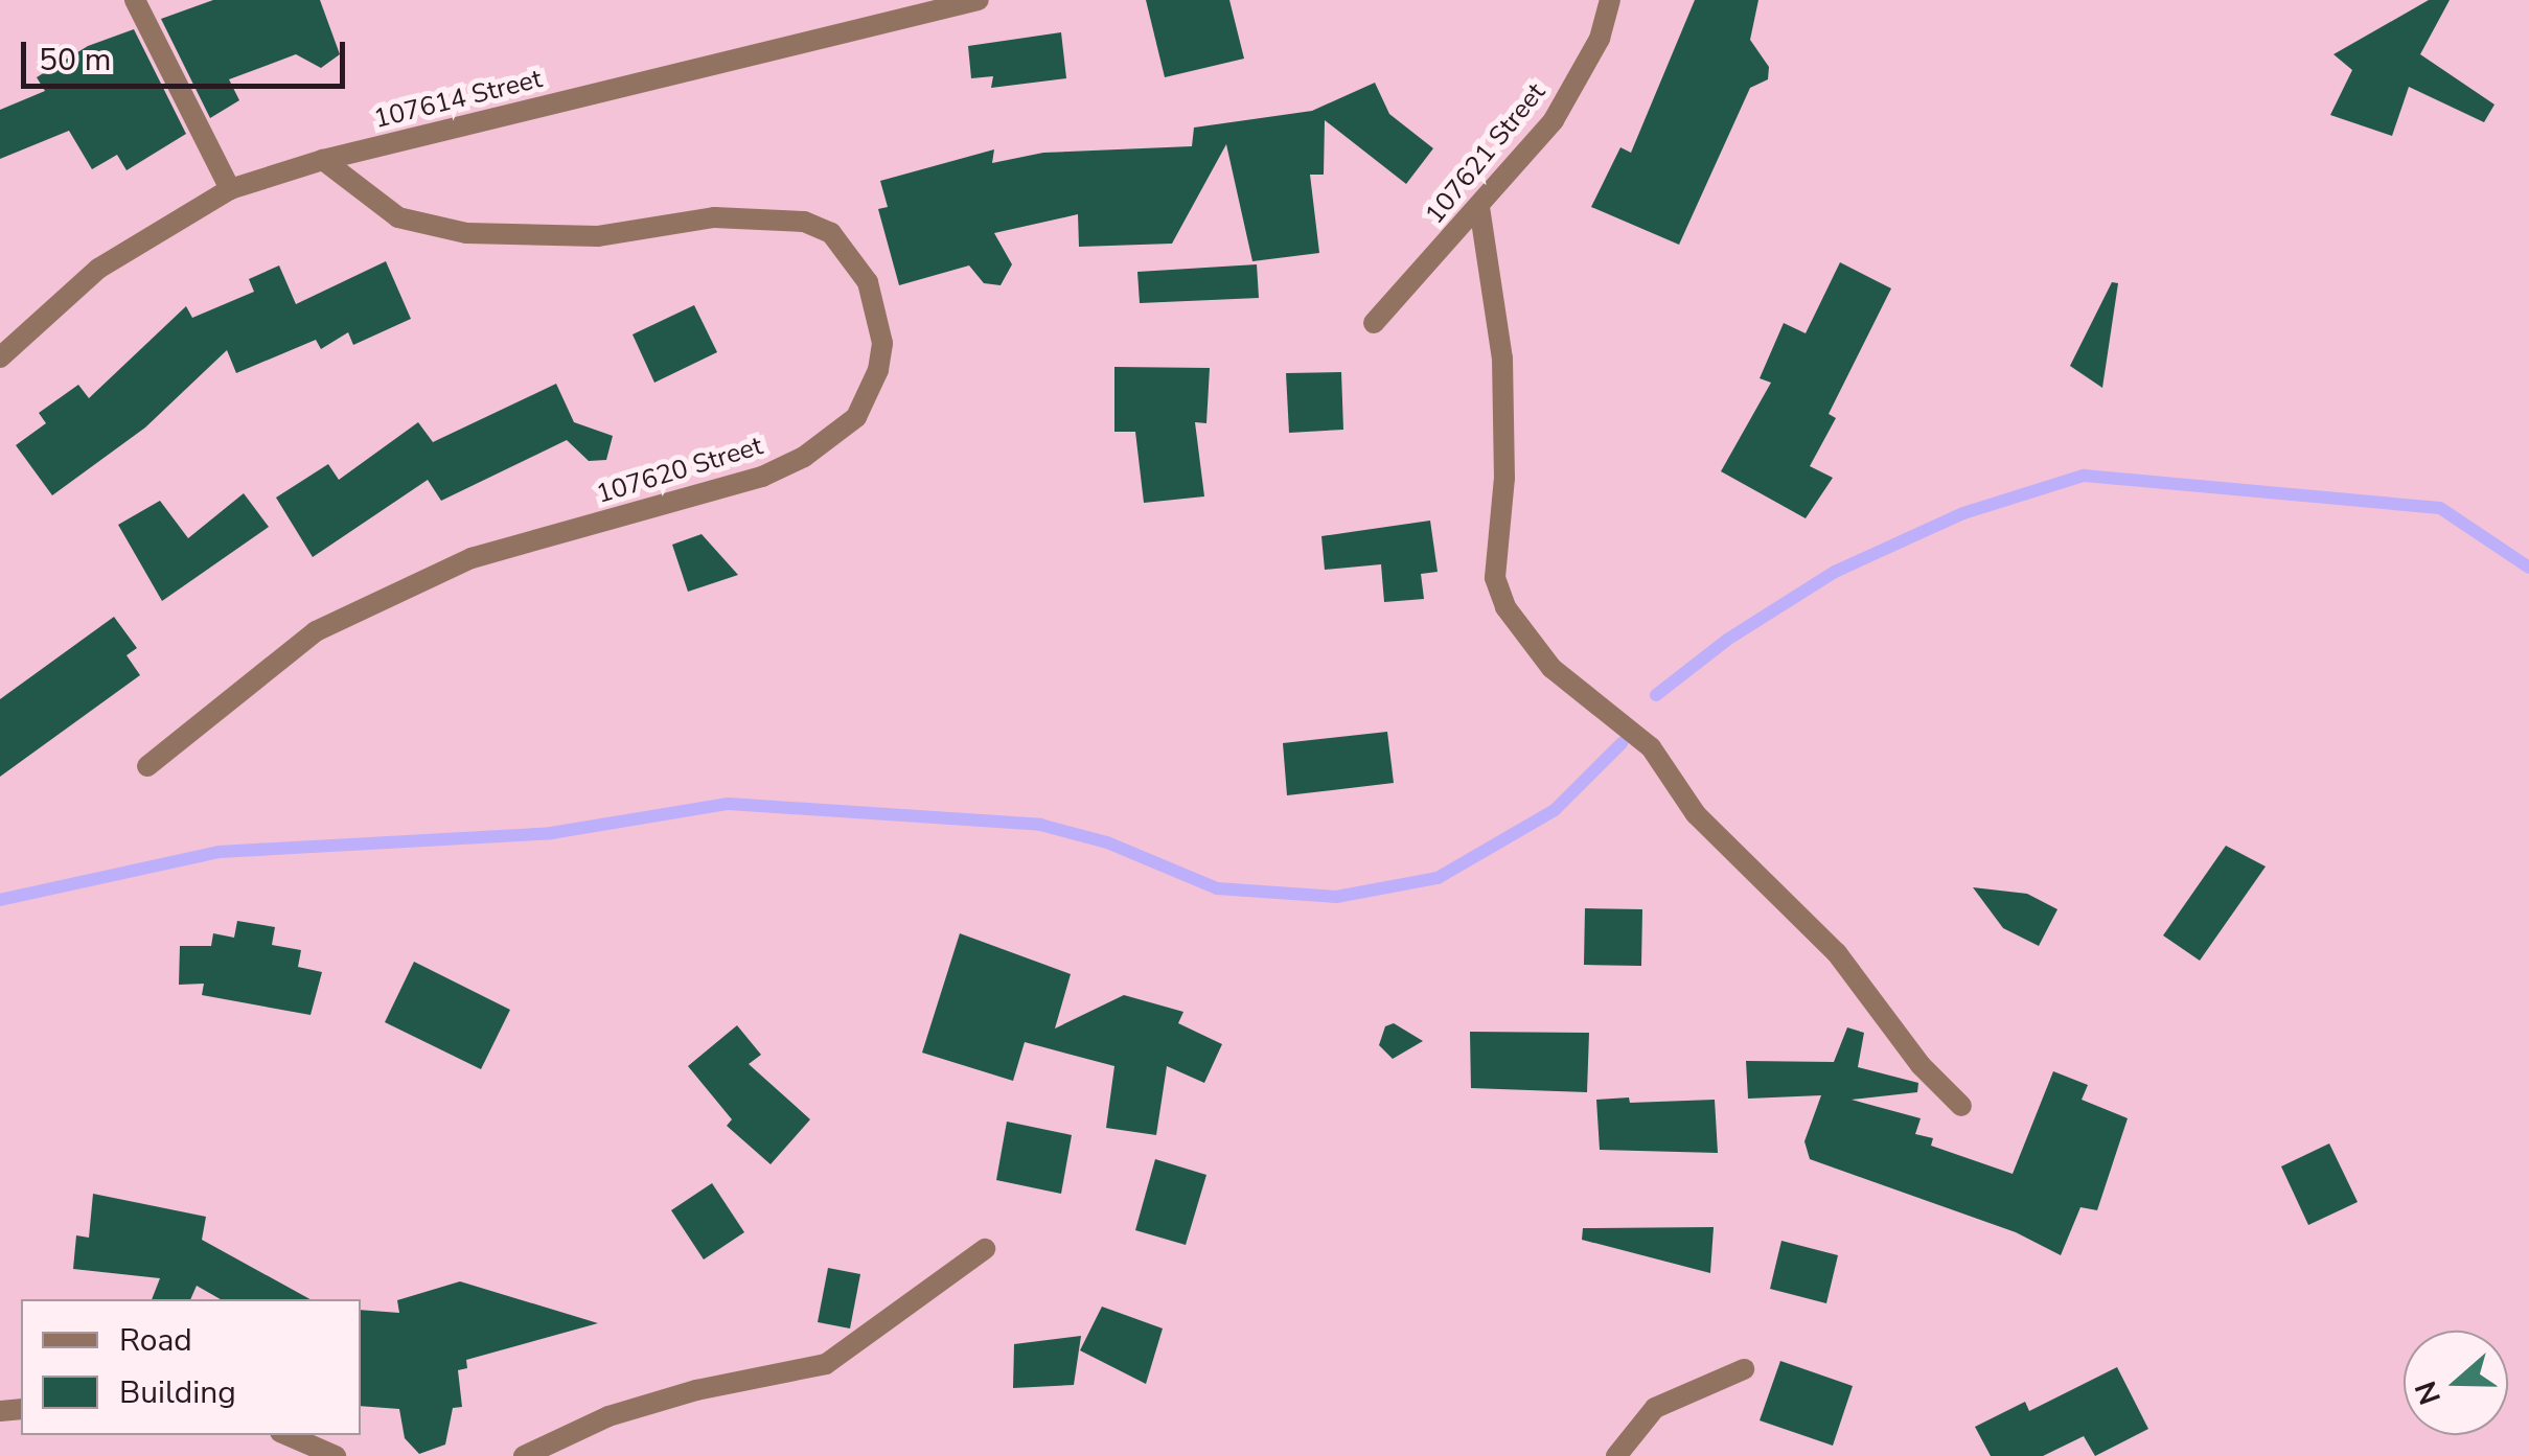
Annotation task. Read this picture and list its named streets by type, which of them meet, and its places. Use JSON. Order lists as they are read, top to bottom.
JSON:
{
  "streets": {
    "street": ["107614 Street", "107621 Street", "107620 Street"]
  },
  "crossings": [
    ["107614 Street", "107620 Street"]
  ],
  "legend": ["Road", "Building"],
  "scale_bar": "50 m",
  "north": "left"
}
